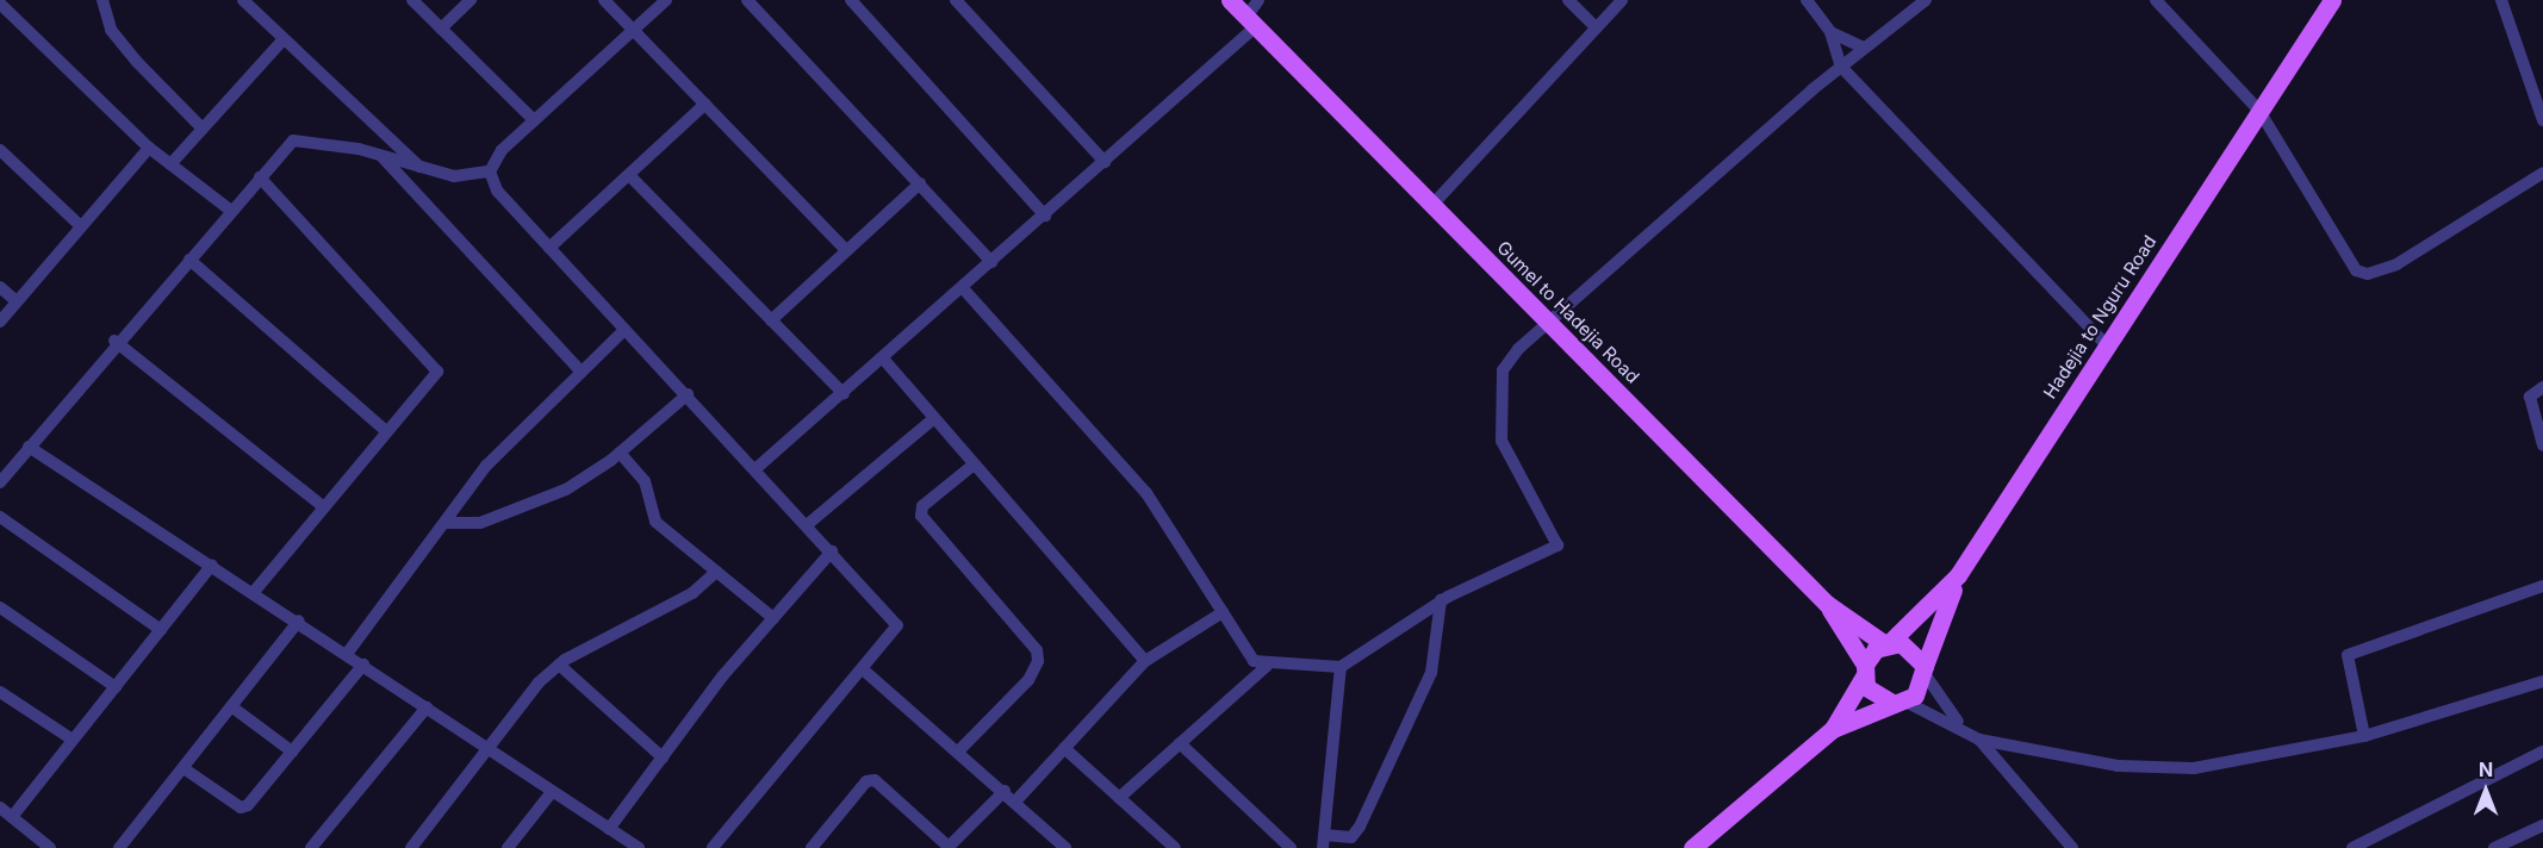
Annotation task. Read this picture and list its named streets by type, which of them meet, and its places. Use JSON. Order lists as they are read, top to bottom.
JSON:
{
  "streets": {
    "main road": ["Gumel to Hadejia Road", "Hadejia to Nguru Road"]
  },
  "crossings": [
    ["Gumel to Hadejia Road", "Hadejia to Nguru Road"]
  ],
  "north": "top"
}
